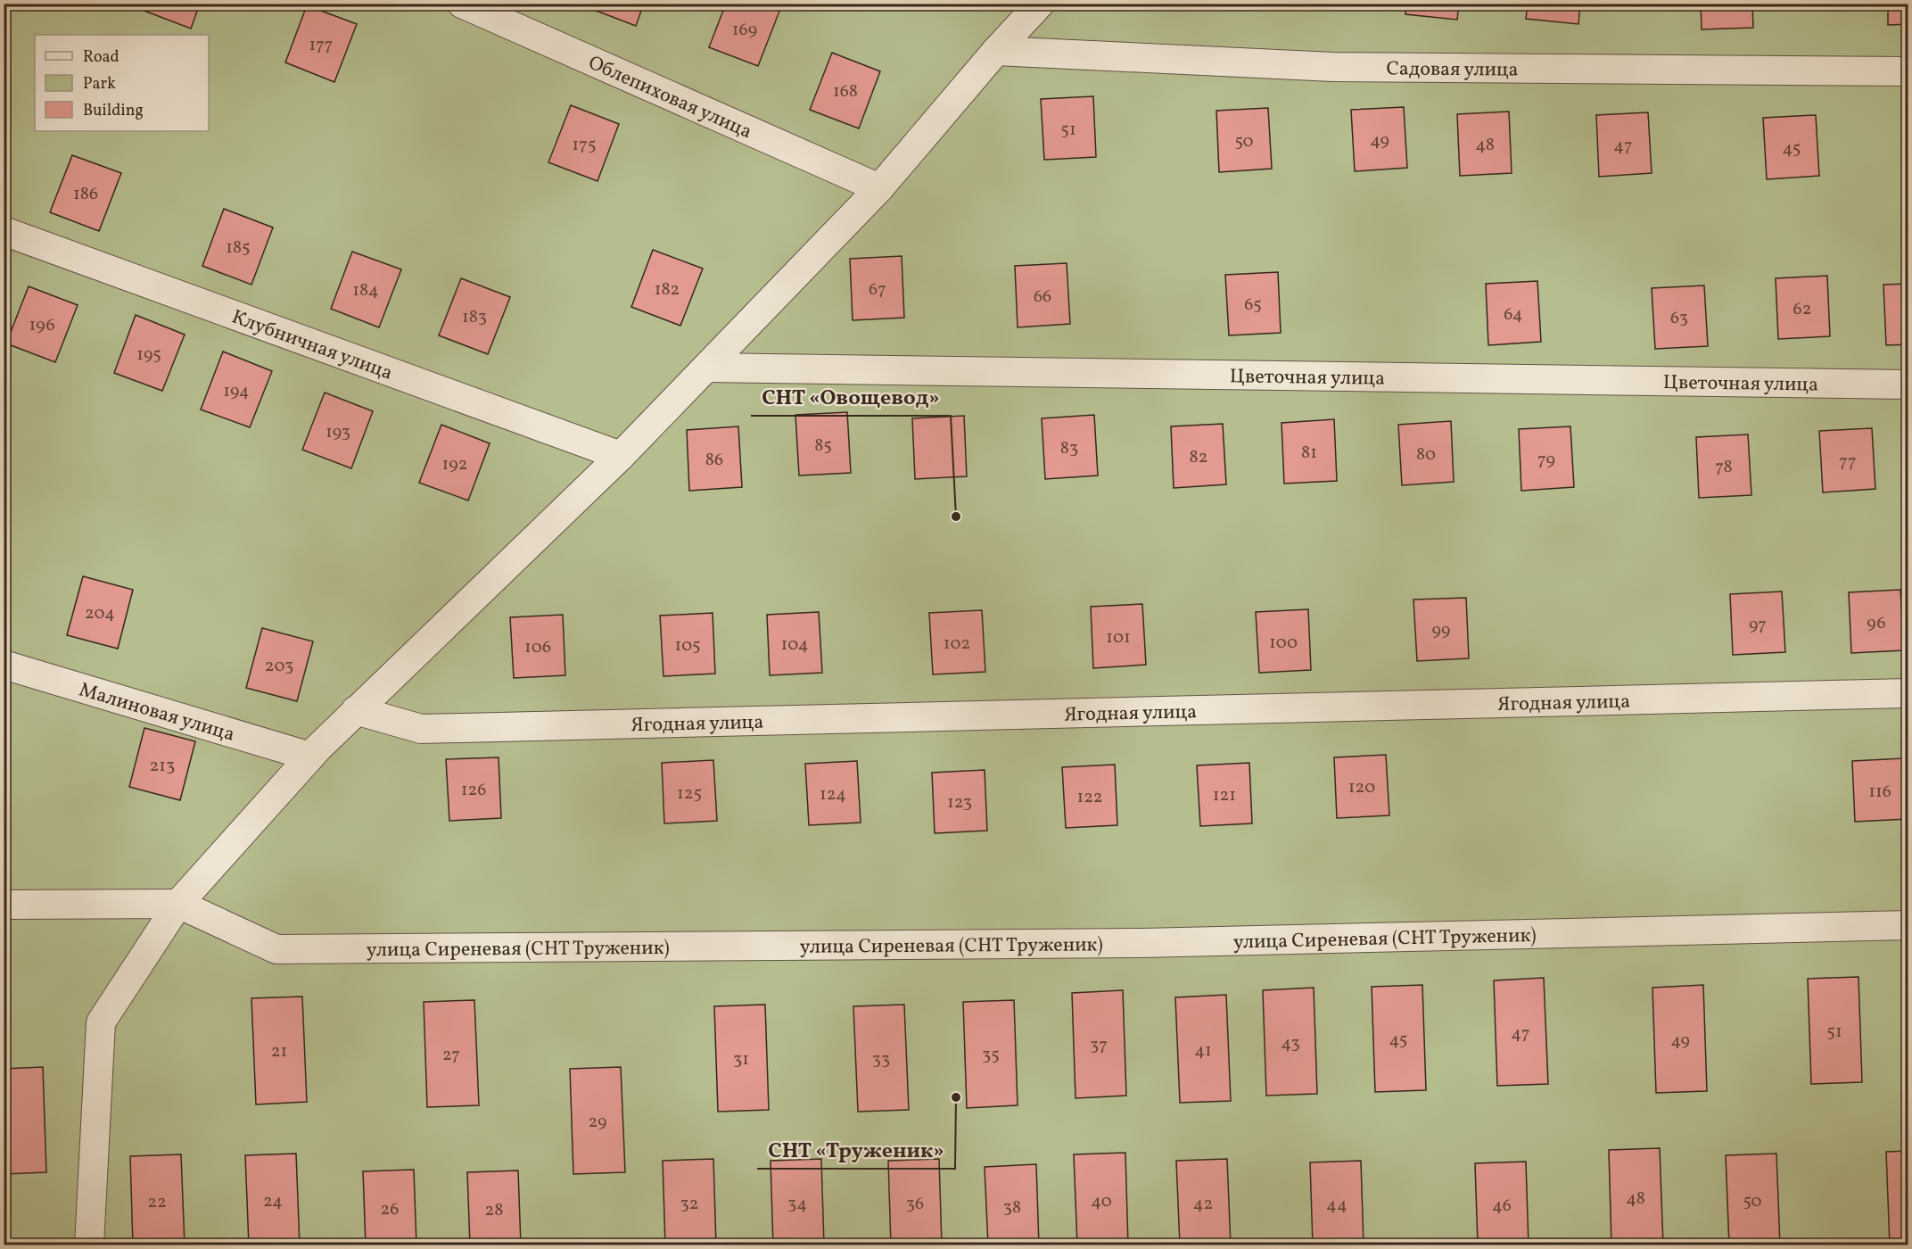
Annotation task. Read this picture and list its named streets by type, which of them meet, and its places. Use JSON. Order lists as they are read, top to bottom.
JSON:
{
  "streets": {
    "street": [
      "Садовая улица",
      "Облепиховая улица",
      "Клубничная улица",
      "Цветочная улица",
      "Ягодная улица",
      "Малиновая улица",
      "улица Сиреневая (СНТ Труженик)"
    ]
  },
  "places": ["СНТ «Овощевод»", "СНТ «Труженик»"],
  "house_numbers": [
    "169",
    "177",
    "168",
    "51",
    "49",
    "50",
    "175",
    "48",
    "47",
    "45",
    "186",
    "185",
    "182",
    "67",
    "184",
    "66",
    "65",
    "62",
    "64",
    "183",
    "63",
    "196",
    "195",
    "194",
    "193",
    "85",
    "83",
    "81",
    "80",
    "82",
    "86",
    "79",
    "77",
    "192",
    "78",
    "204",
    "96",
    "97",
    "99",
    "101",
    "100",
    "102",
    "104",
    "105",
    "106",
    "203",
    "213",
    "120",
    "126",
    "116",
    "125",
    "124",
    "121",
    "122",
    "123",
    "51",
    "47",
    "45",
    "49",
    "43",
    "37",
    "41",
    "21",
    "27",
    "35",
    "31",
    "33",
    "29",
    "48",
    "24",
    "40",
    "50",
    "22",
    "32",
    "34",
    "36",
    "42",
    "44",
    "46",
    "38",
    "26",
    "28"
  ],
  "legend": ["Road", "Park", "Building"]
}
